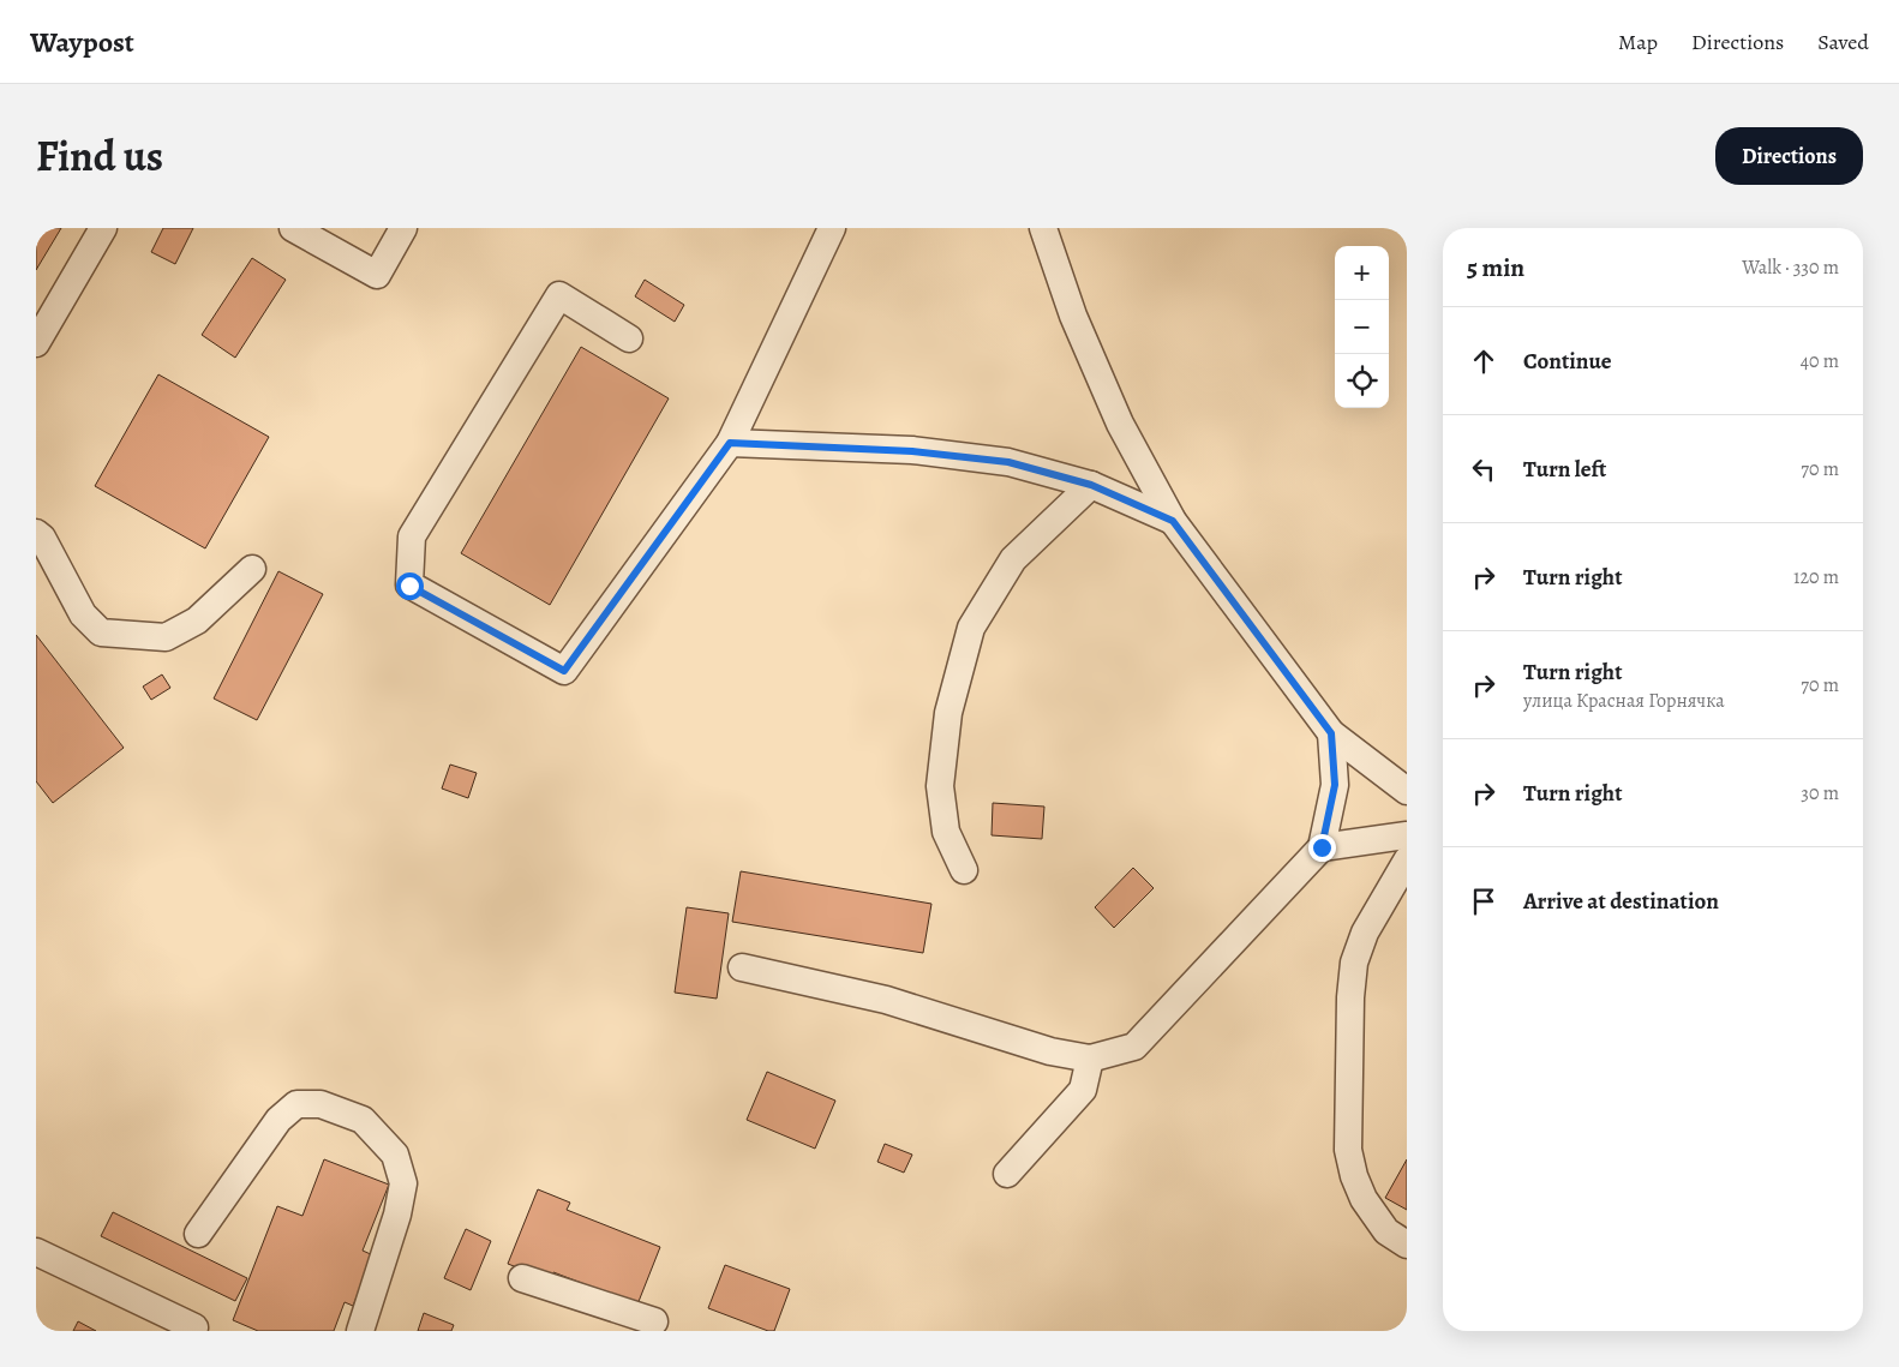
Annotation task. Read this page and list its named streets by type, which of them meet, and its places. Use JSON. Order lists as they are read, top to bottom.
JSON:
{
  "page": {
    "header": "Waypost",
    "nav": ["Map", "Directions", "Saved"],
    "title": "Find us",
    "buttons": "Directions",
    "heading": ["5 min", "Walk · 330 m"],
    "map_buttons": ["+", "−"],
    "list": [
      ["Continue", "40 m"],
      ["Turn left", "70 m"],
      ["Turn right", "120 m"],
      ["Turn right", "улица Красная Горнячка", "70 m"],
      ["Turn right", "30 m"],
      "Arrive at destination"
    ]
  }
}
